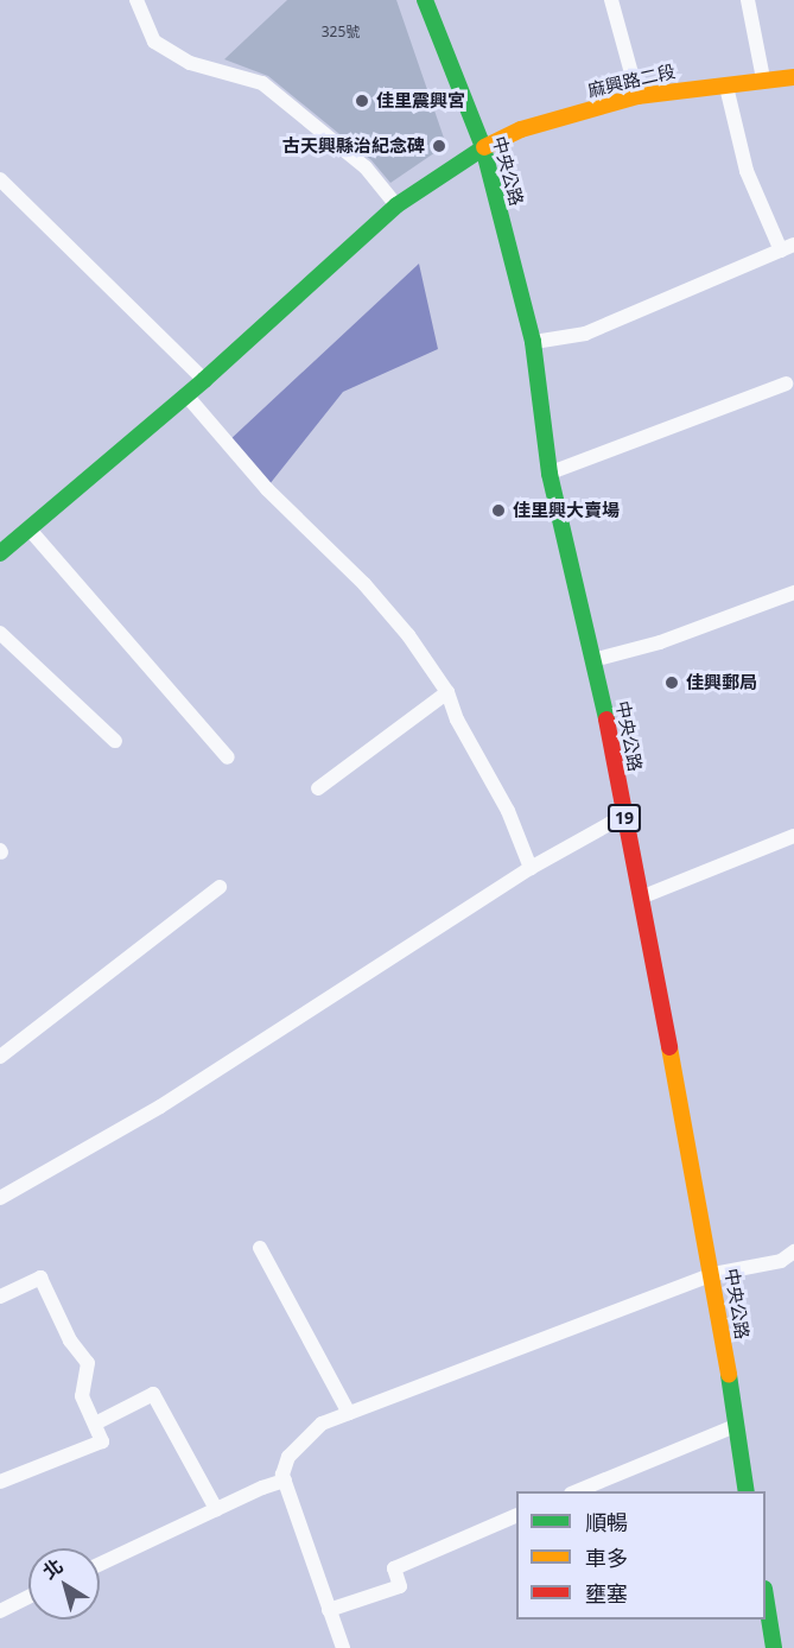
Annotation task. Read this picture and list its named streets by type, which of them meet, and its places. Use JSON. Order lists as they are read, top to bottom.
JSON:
{
  "streets": {
    "main road": ["麻興路二段", "中央公路", "19"]
  },
  "crossings": [
    ["麻興路二段", "中央公路"]
  ],
  "places": [
    "佳里震興宮",
    "古天興縣治紀念碑",
    "佳里興大賣場",
    "佳興郵局"
  ],
  "house_numbers": ["325號"],
  "legend": ["順暢", "車多", "壅塞"],
  "north": "top left"
}
